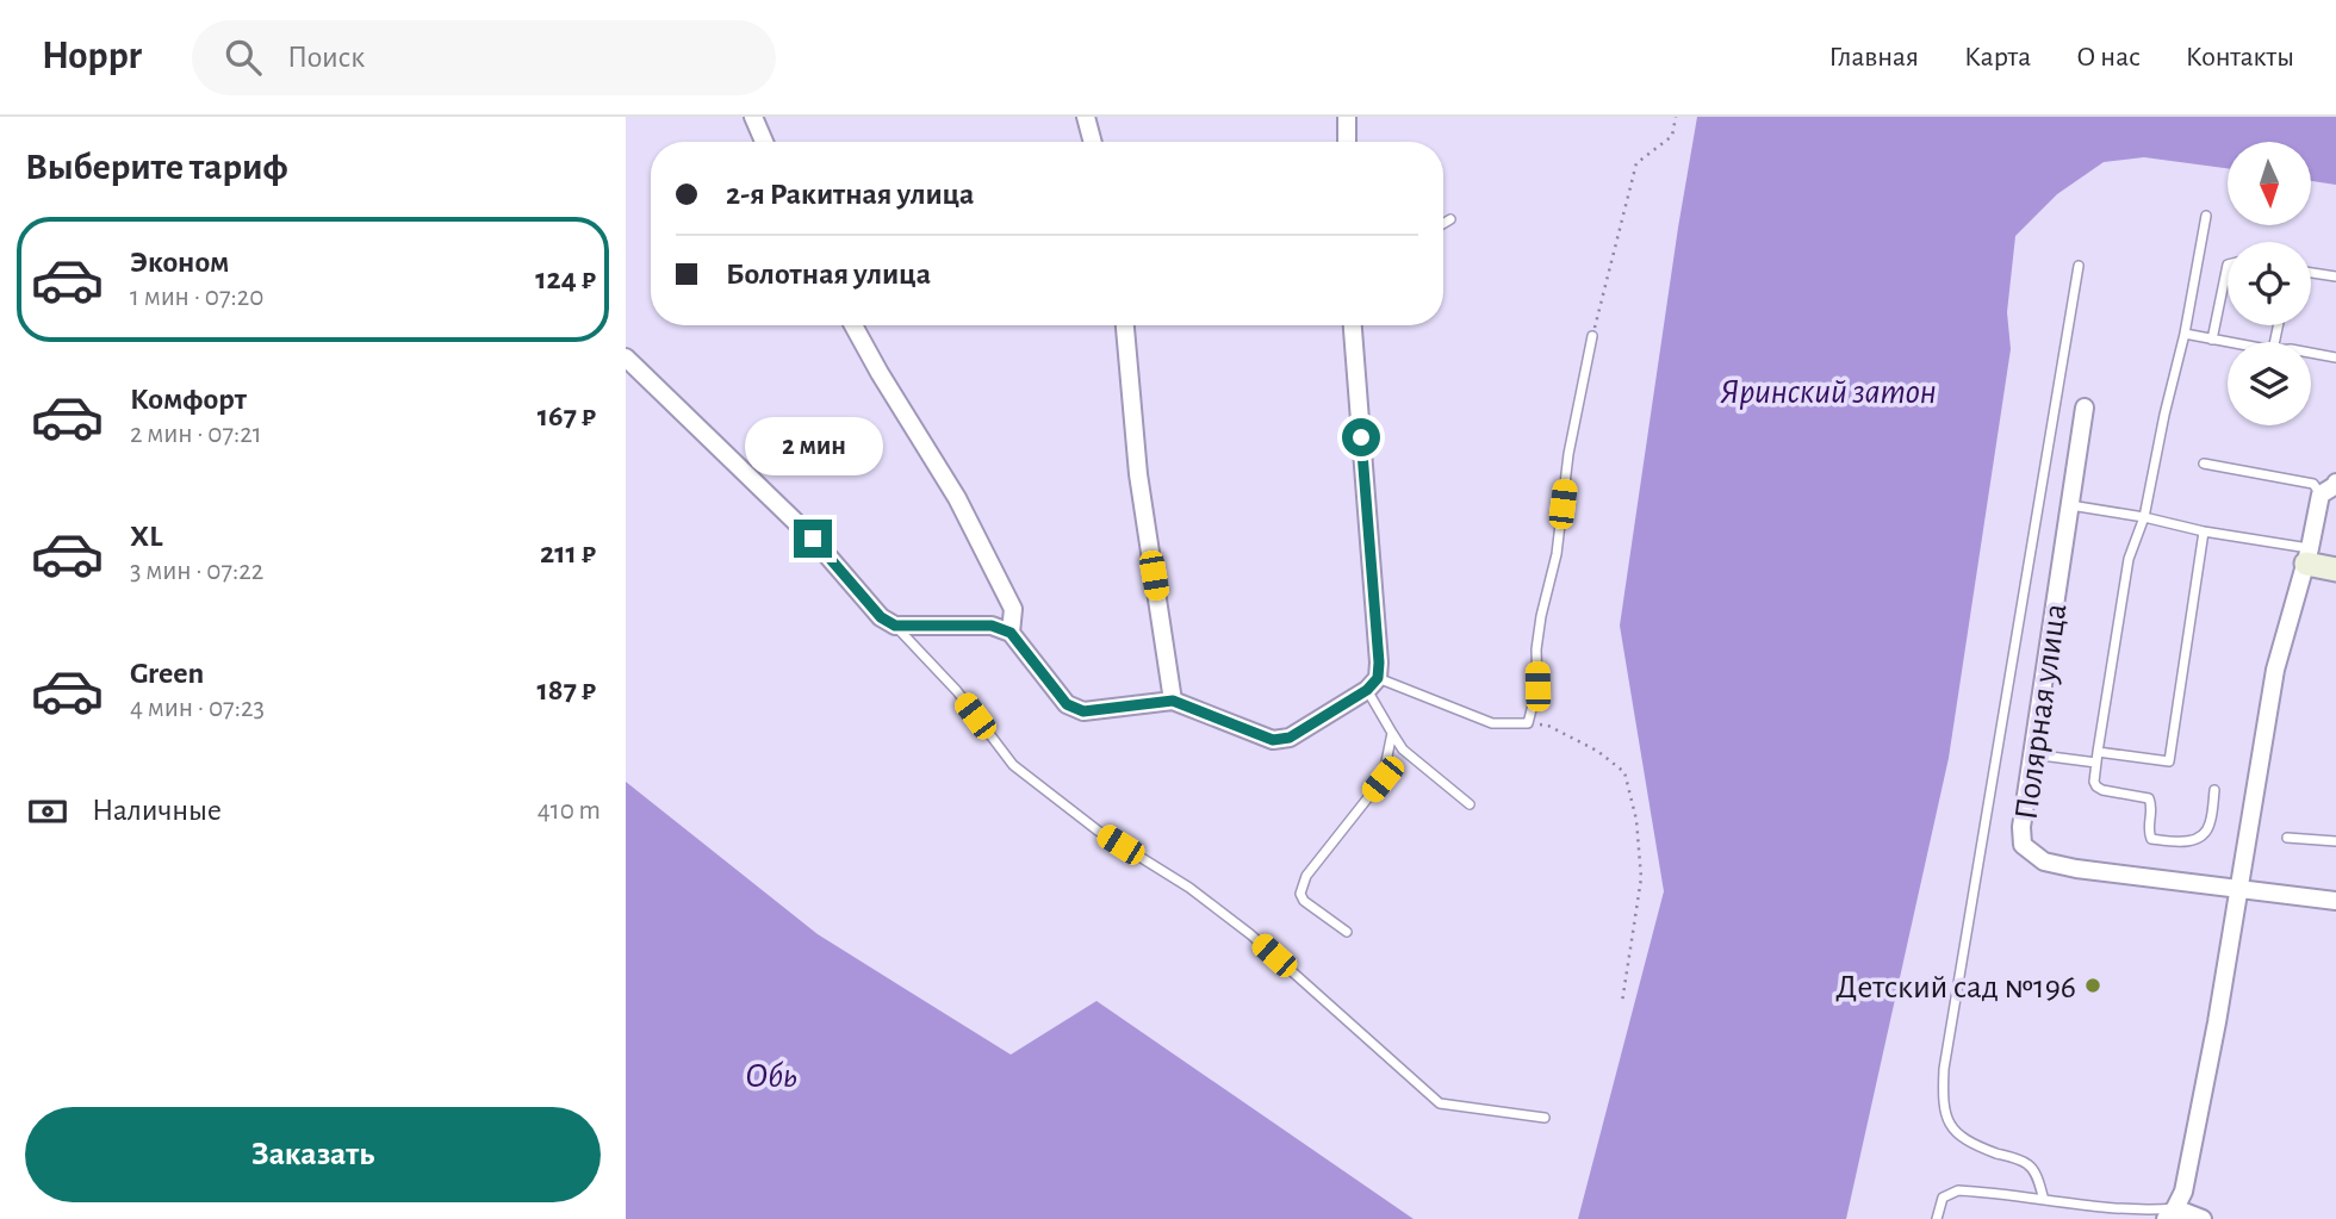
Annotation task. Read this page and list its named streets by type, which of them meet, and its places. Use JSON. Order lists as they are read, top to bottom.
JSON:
{
  "streets": {
    "street": ["Полярная улица"]
  },
  "water": ["Яринский затон", "Обь"],
  "places": ["Детский сад №196"],
  "north": "bottom",
  "page": {
    "header": "Hoppr",
    "search": "Поиск",
    "nav": [
      "Главная",
      "Карта",
      "О нас",
      "Контакты"
    ],
    "heading": "Выберите тариф",
    "banner": ["2-я Ракитная улица", "Болотная улица"],
    "list": [
      {
        "name": "Эконом",
        "note": "1 мин · 07:20",
        "value": "124 ₽"
      },
      {
        "name": "Комфорт",
        "note": "2 мин · 07:21",
        "value": "167 ₽"
      },
      {
        "name": "XL",
        "note": "3 мин · 07:22",
        "value": "211 ₽"
      },
      {
        "name": "Green",
        "note": "4 мин · 07:23",
        "value": "187 ₽"
      }
    ],
    "bubble": "2 мин",
    "pay": ["Наличные", "410 m"],
    "buttons": "Заказать"
  }
}
